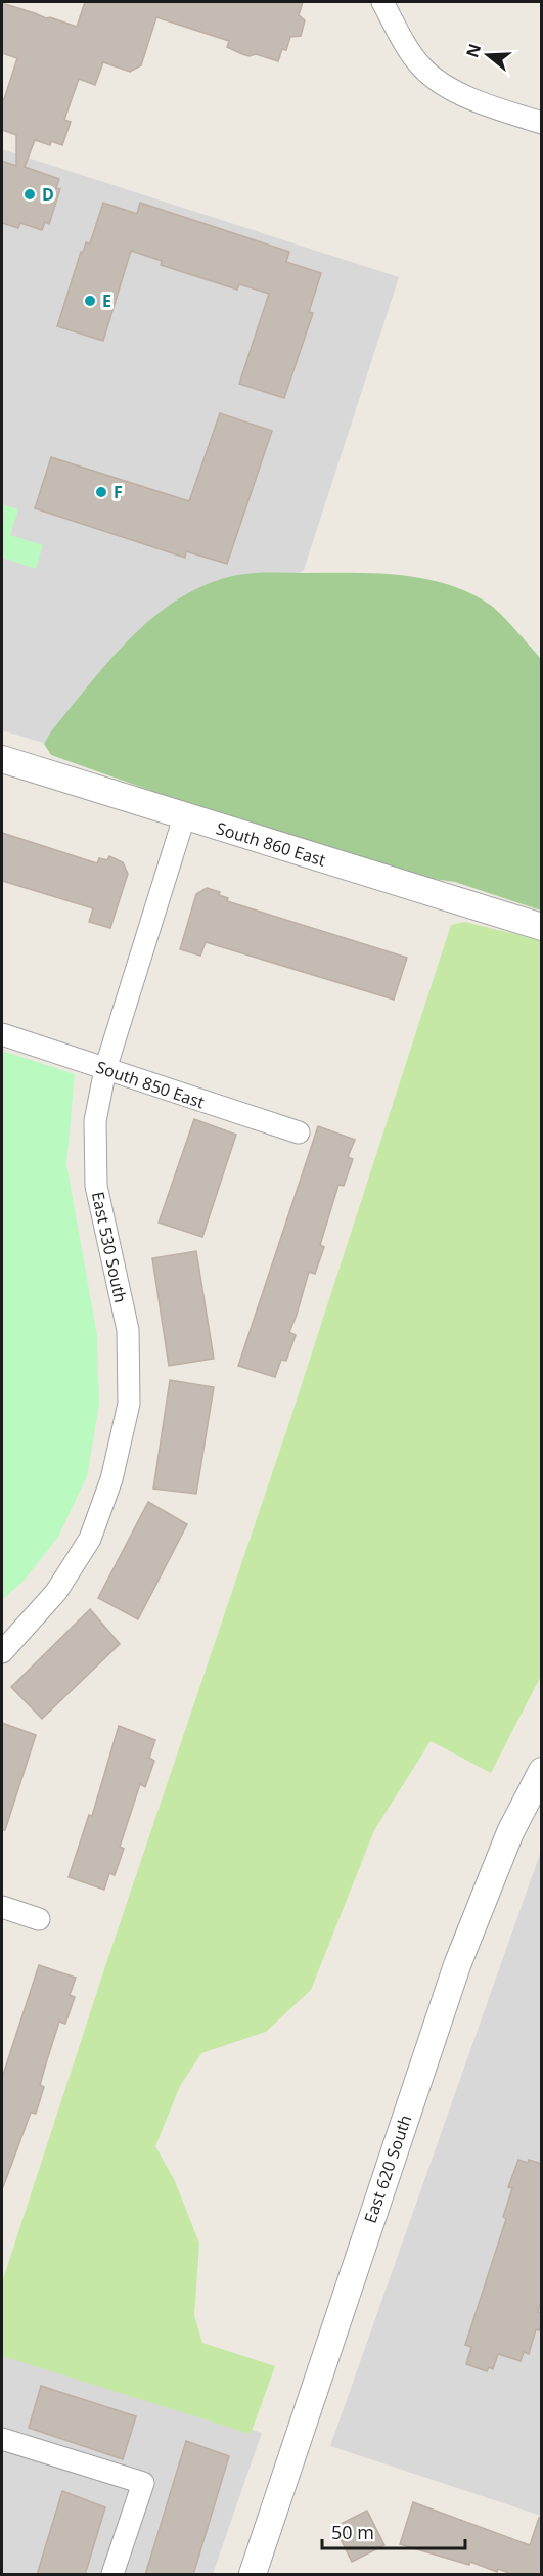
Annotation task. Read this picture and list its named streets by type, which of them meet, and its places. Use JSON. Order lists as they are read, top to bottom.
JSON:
{
  "streets": {
    "street": [
      "South 860 East",
      "South 850 East",
      "East 530 South",
      "East 620 South"
    ]
  },
  "crossings": [
    ["South 860 East", "East 530 South"],
    ["South 850 East", "East 530 South"]
  ],
  "places": ["D", "E", "F"],
  "scale_bar": "50 m",
  "north": "left"
}
